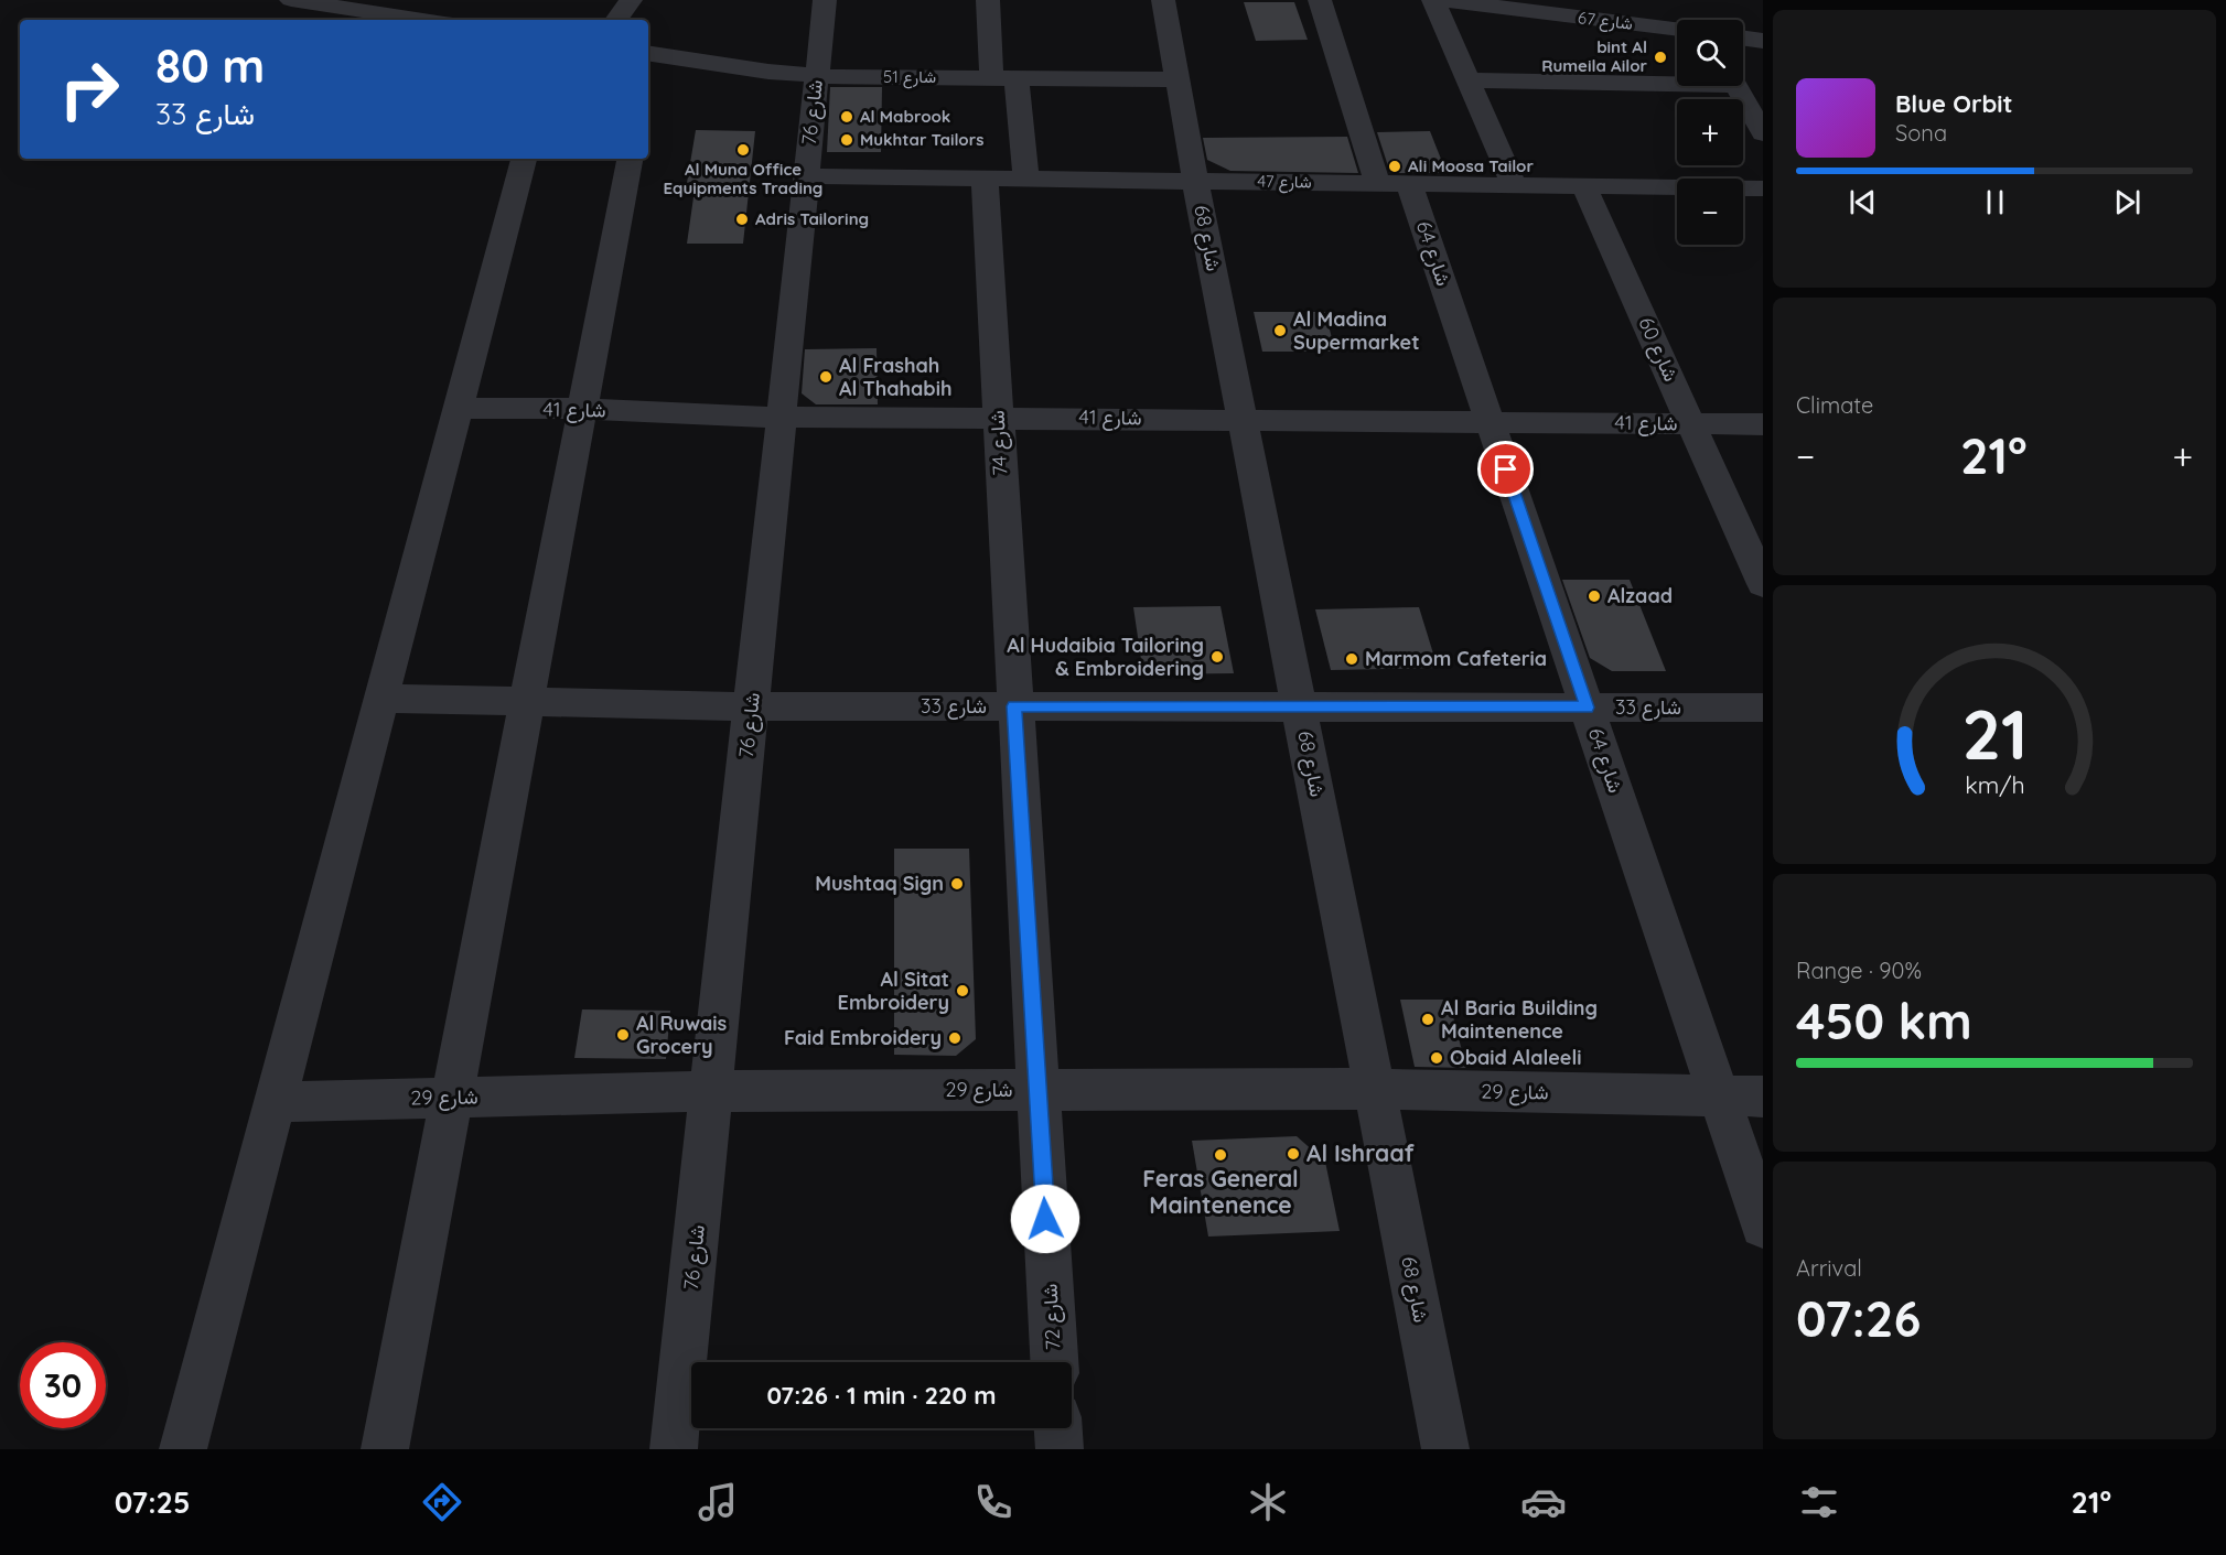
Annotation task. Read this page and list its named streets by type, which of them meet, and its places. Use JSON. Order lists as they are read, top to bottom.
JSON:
{
  "streets": {
    "street": [
      "شارع 67",
      "شارع 51",
      "شارع 76",
      "شارع 47",
      "شارع 68",
      "شارع 64",
      "شارع 60",
      "شارع 41",
      "شارع 74",
      "شارع 33",
      "شارع 29",
      "شارع 72"
    ]
  },
  "crossings": [
    ["شارع 51", "شارع 76"],
    ["شارع 51", "شارع 68"],
    ["شارع 76", "شارع 47"],
    ["شارع 76", "شارع 41"],
    ["شارع 76", "شارع 33"],
    ["شارع 76", "شارع 29"],
    ["شارع 47", "شارع 68"],
    ["شارع 47", "شارع 64"],
    ["شارع 47", "شارع 60"],
    ["شارع 47", "شارع 74"],
    ["شارع 68", "شارع 41"],
    ["شارع 68", "شارع 33"],
    ["شارع 68", "شارع 29"],
    ["شارع 64", "شارع 41"],
    ["شارع 64", "شارع 33"],
    ["شارع 64", "شارع 29"],
    ["شارع 60", "شارع 41"],
    ["شارع 41", "شارع 74"],
    ["شارع 74", "شارع 33"],
    ["شارع 74", "شارع 72"],
    ["شارع 33", "شارع 72"],
    ["شارع 29", "شارع 72"]
  ],
  "places": [
    "bint Al Rumeila Ailor",
    "Al Mabrook",
    "Mukhtar Tailors",
    "Al Muna Office Equipments Trading",
    "Ali Moosa Tailor",
    "Adris Tailoring",
    "Al Madina Supermarket",
    "Al Frashah Al Thahabih",
    "Alzaad",
    "Al Hudaibia Tailoring & Embroidering",
    "Marmom Cafeteria",
    "Mushtaq Sign",
    "Al Sitat Embroidery",
    "Al Baria Building Maintenence",
    "Al Ruwais Grocery",
    "Faid Embroidery",
    "Obaid Alaleeli",
    "Al Ishraaf",
    "Feras General Maintenence"
  ],
  "page": {
    "map_buttons": ["+", "−"],
    "turn": ["80 m", "شارع 33"],
    "song": ["Blue Orbit", "Sona"],
    "tile": [
      "Climate",
      ["Range · 90%", "450 km"],
      ["Arrival", "07:26"]
    ],
    "heat": ["−", "21°", "+"],
    "limit": "30",
    "trip": "07:26 · 1 min · 220 m",
    "tabs": ["07:25", "21°"],
    "gauge": ["21", "km/h"]
  }
}
